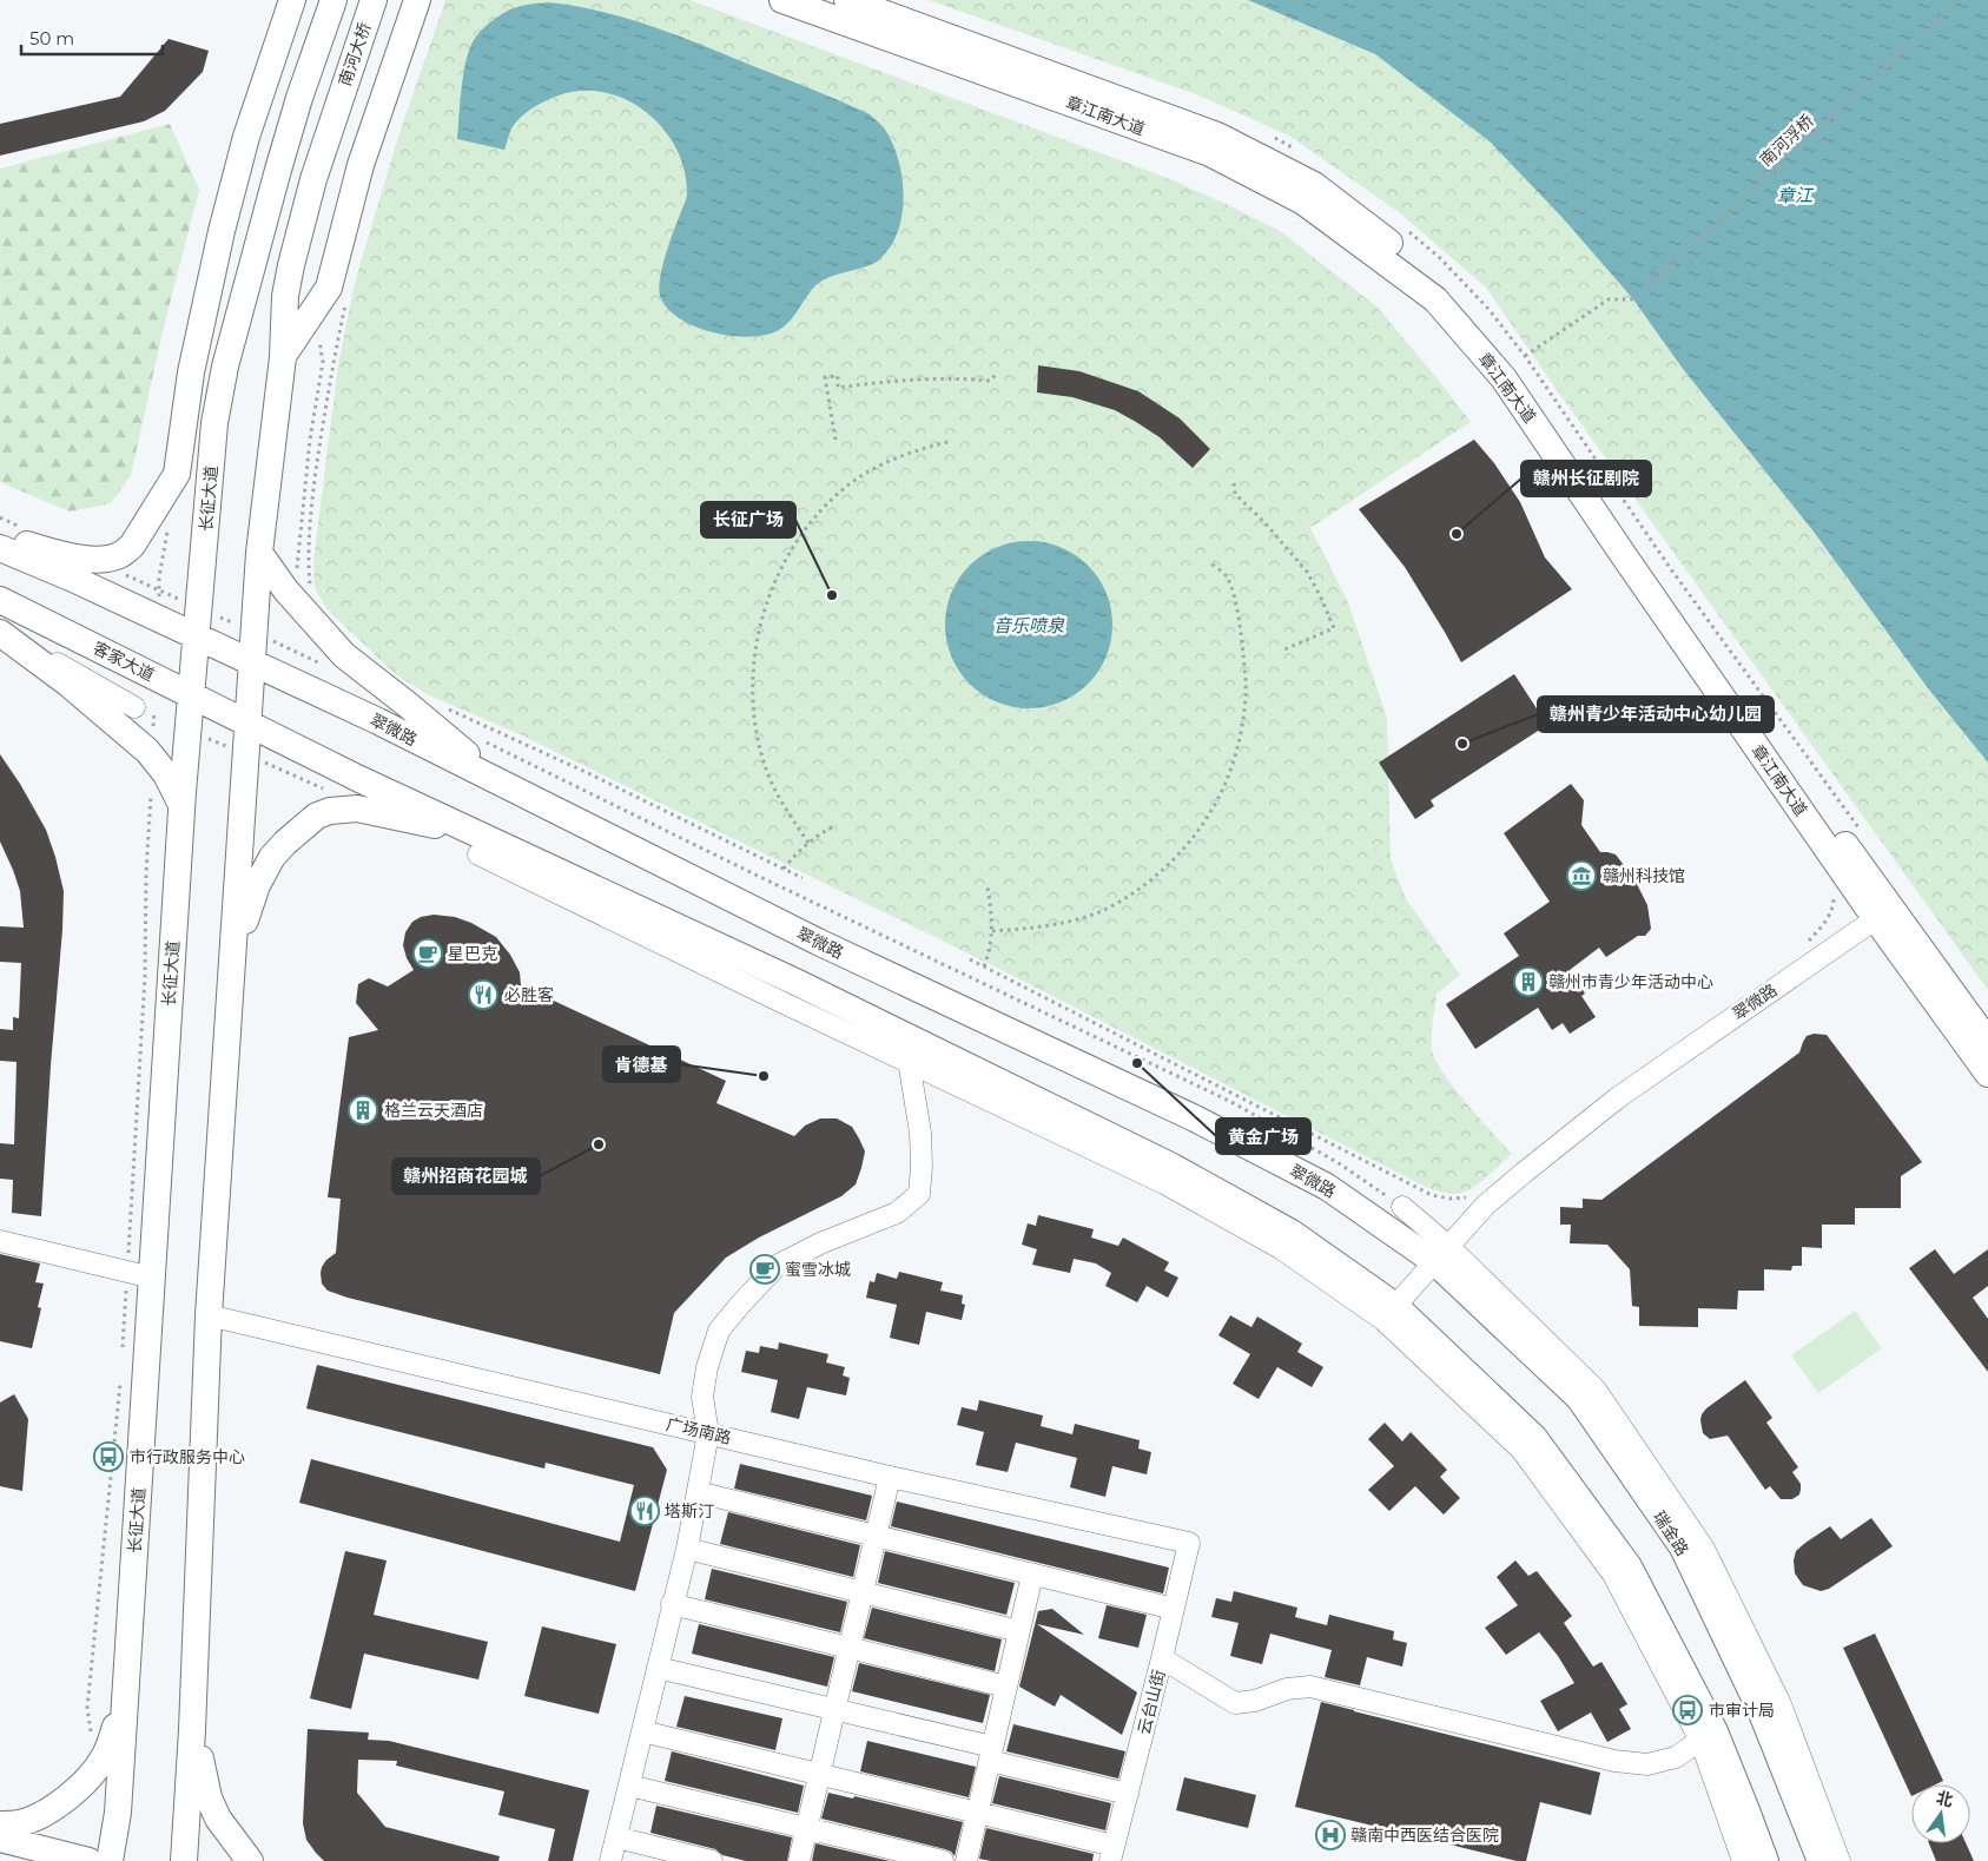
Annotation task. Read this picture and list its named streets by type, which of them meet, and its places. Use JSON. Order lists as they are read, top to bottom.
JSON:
{
  "streets": {
    "main road": [
      "南河大桥",
      "章江南大道",
      "长征大道",
      "客家大道",
      "翠微路",
      "瑞金路"
    ],
    "street": ["广场南路", "云台山街"],
    "path": ["南河浮桥"]
  },
  "crossings": [
    ["章江南大道", "翠微路"],
    ["长征大道", "客家大道"],
    ["长征大道", "翠微路"],
    ["翠微路", "瑞金路"],
    ["广场南路", "云台山街"]
  ],
  "water": ["章江", "音乐喷泉"],
  "places": {
    "other": [
      "赣州长征剧院",
      "长征广场",
      "赣州青少年活动中心幼儿园",
      "黄金广场",
      "肯德基",
      "赣州招商花园城"
    ],
    "museum": ["赣州科技馆"],
    "cafe": ["星巴克", "蜜雪冰城"],
    "building": ["赣州市青少年活动中心", "格兰云天酒店"],
    "restaurant": ["必胜客", "塔斯汀"],
    "bus stop": ["市行政服务中心", "市审计局"],
    "hospital": ["赣南中西医结合医院"]
  },
  "scale_bar": "50 m",
  "north": "top"
}
